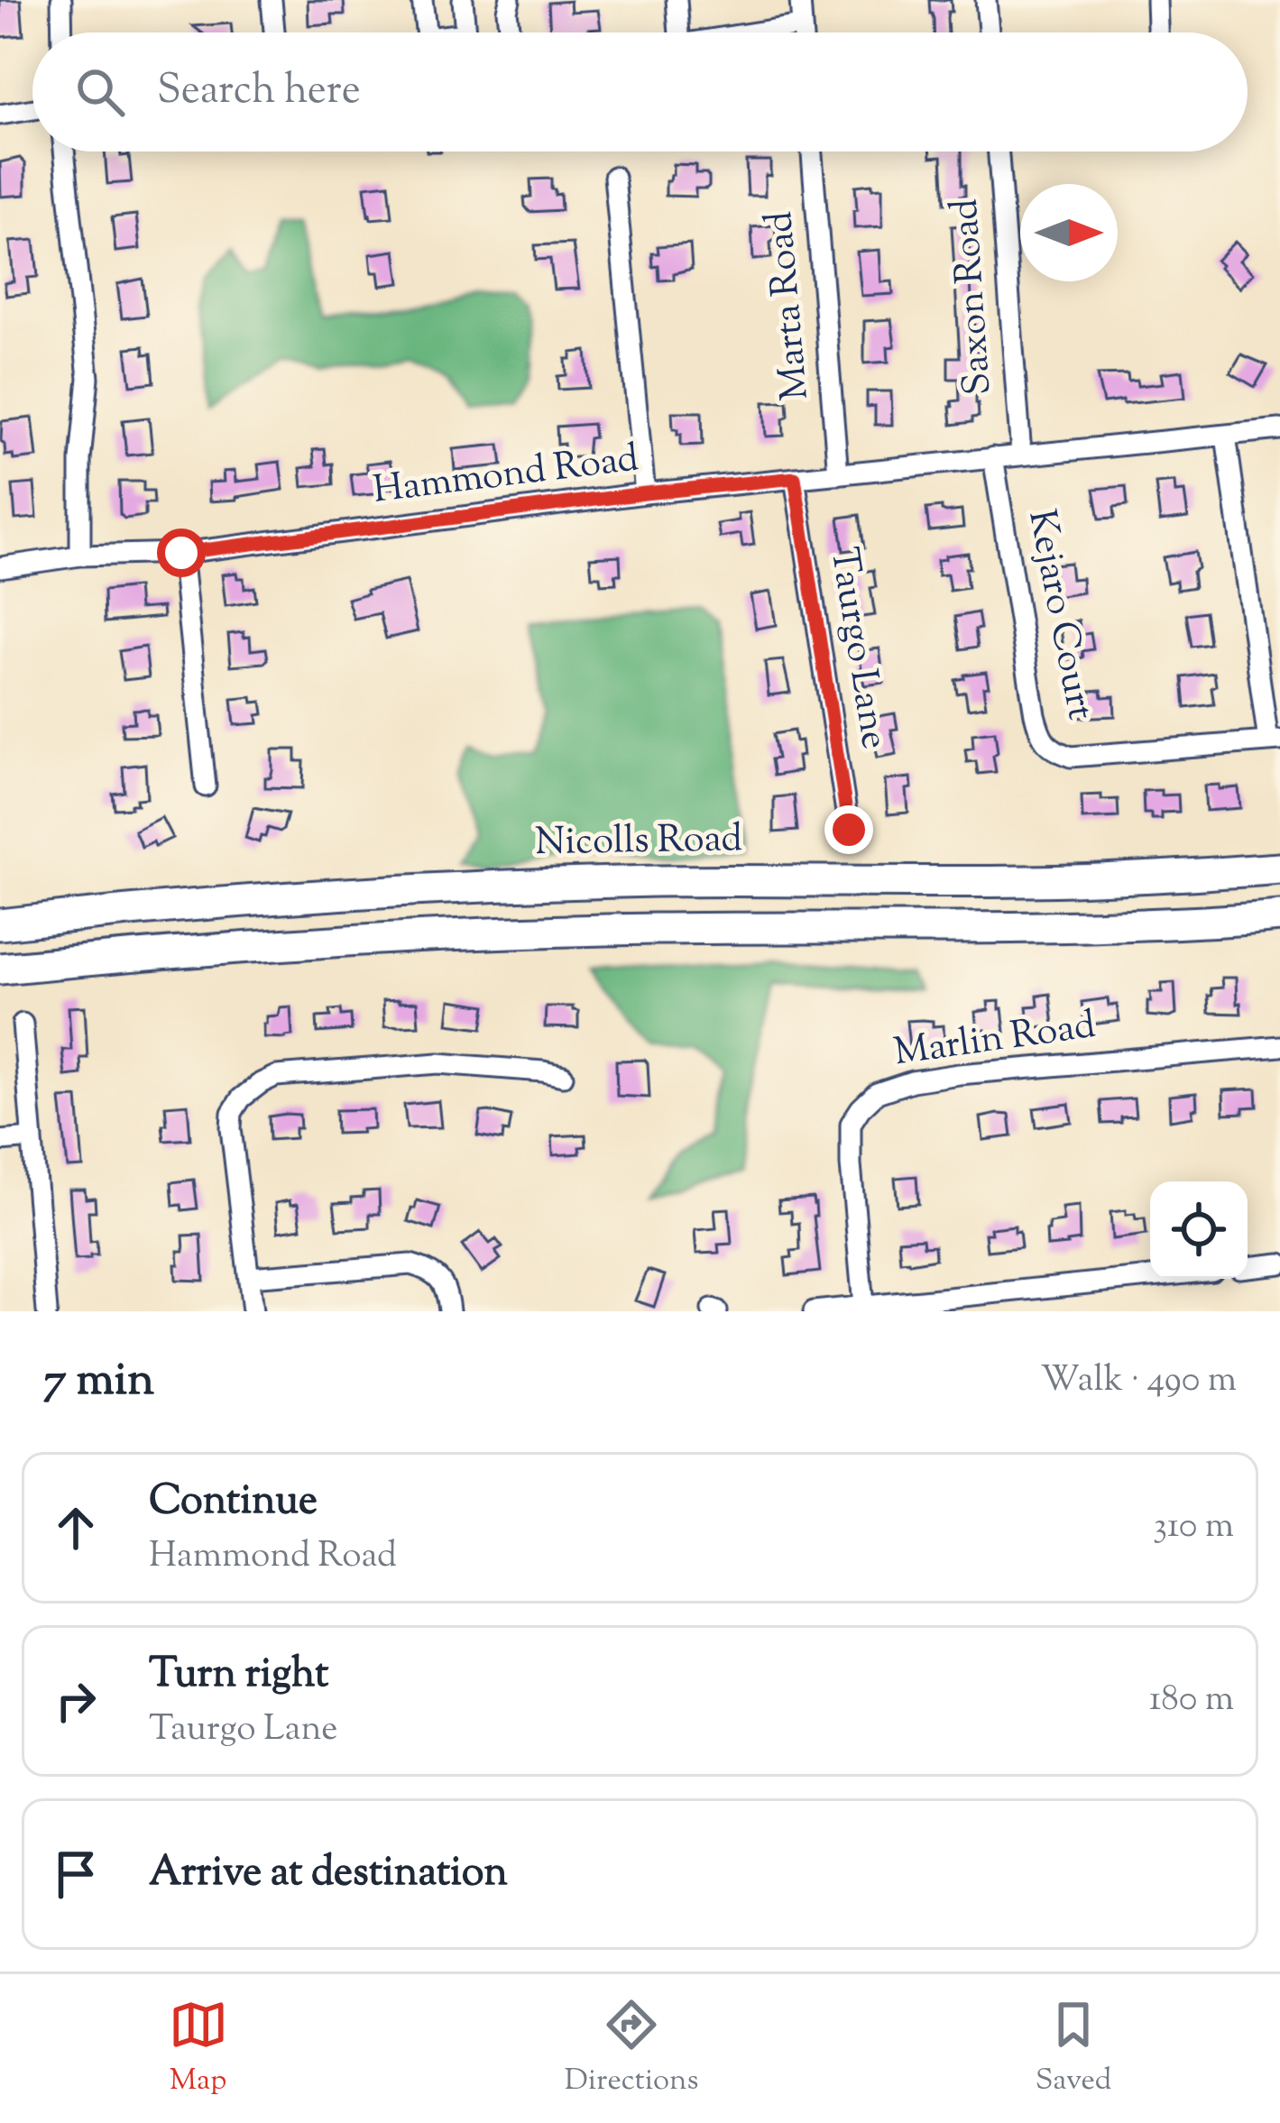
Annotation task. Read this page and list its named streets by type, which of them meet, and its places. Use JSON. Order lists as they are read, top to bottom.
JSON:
{
  "streets": {
    "highway": ["Nicolls Road"],
    "street": [
      "Saxon Road",
      "Marta Road",
      "Hammond Road",
      "Kejaro Court",
      "Taurgo Lane",
      "Marlin Road"
    ]
  },
  "crossings": [
    ["Saxon Road", "Hammond Road"],
    ["Marta Road", "Hammond Road"],
    ["Hammond Road", "Kejaro Court"],
    ["Hammond Road", "Taurgo Lane"]
  ],
  "north": "right",
  "page": {
    "search": "Search here",
    "heading": ["7 min", "Walk · 490 m"],
    "list": [
      ["Continue", "Hammond Road", "310 m"],
      ["Turn right", "Taurgo Lane", "180 m"],
      "Arrive at destination"
    ],
    "nav": ["Map", "Directions", "Saved"]
  }
}
